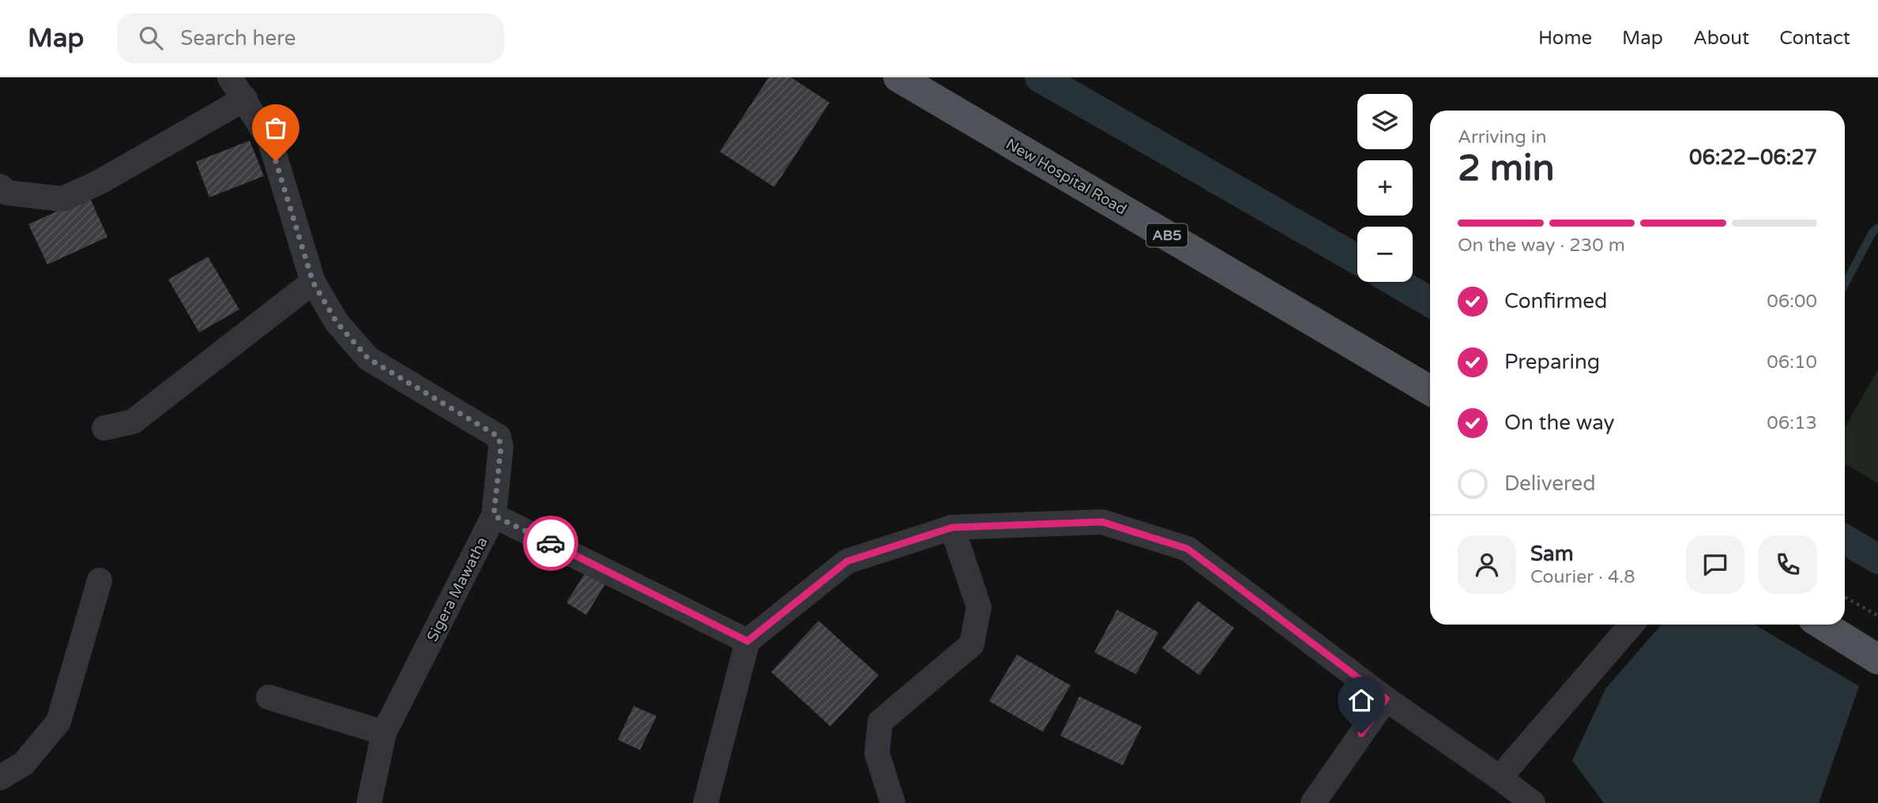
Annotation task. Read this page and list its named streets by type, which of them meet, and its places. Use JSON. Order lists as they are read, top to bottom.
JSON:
{
  "streets": {
    "main road": ["New Hospital Road", "AB5"],
    "street": ["Sigera Mawatha"]
  },
  "page": {
    "header": "Map",
    "search": "Search here",
    "nav": [
      "Home",
      "Map",
      "About",
      "Contact"
    ],
    "map_buttons": ["+", "−"],
    "heading": ["2 min", "Arriving in", "06:22–06:27"],
    "panel": ["Sam", "Courier · 4.8"],
    "bar": "On the way · 230 m",
    "list": [
      ["Confirmed", "06:00"],
      ["Preparing", "06:10"],
      ["On the way", "06:13"],
      "Delivered"
    ]
  }
}
